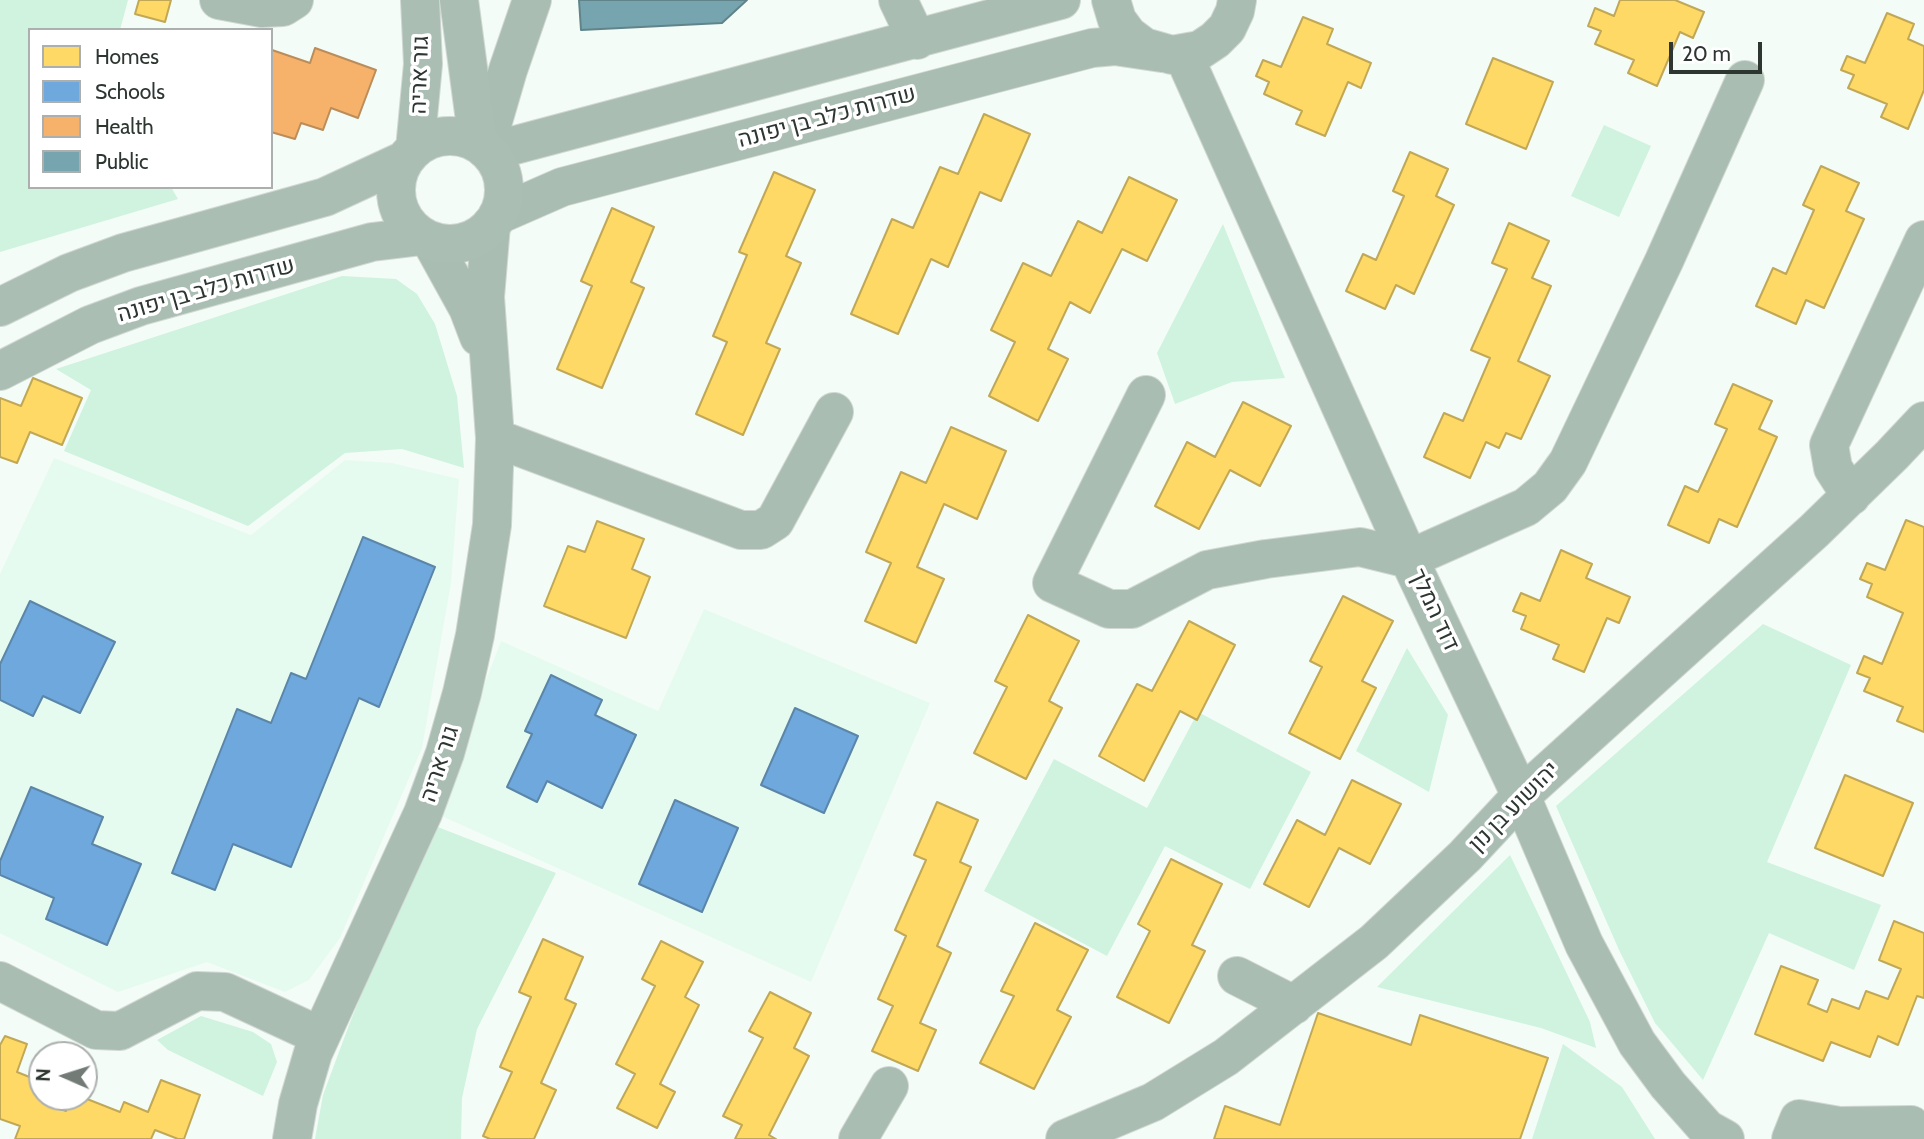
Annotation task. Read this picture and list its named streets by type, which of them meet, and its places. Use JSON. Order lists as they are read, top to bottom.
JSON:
{
  "streets": {
    "main road": ["גור אריה", "שדרות כלב בן יפונה"],
    "street": ["דוד המלך", "יהושוע בן נון"]
  },
  "crossings": [
    ["גור אריה", "שדרות כלב בן יפונה"],
    ["שדרות כלב בן יפונה", "דוד המלך"],
    ["דוד המלך", "יהושוע בן נון"]
  ],
  "legend": [
    "Homes",
    "Schools",
    "Health",
    "Public"
  ],
  "scale_bar": "20 m",
  "north": "left"
}
